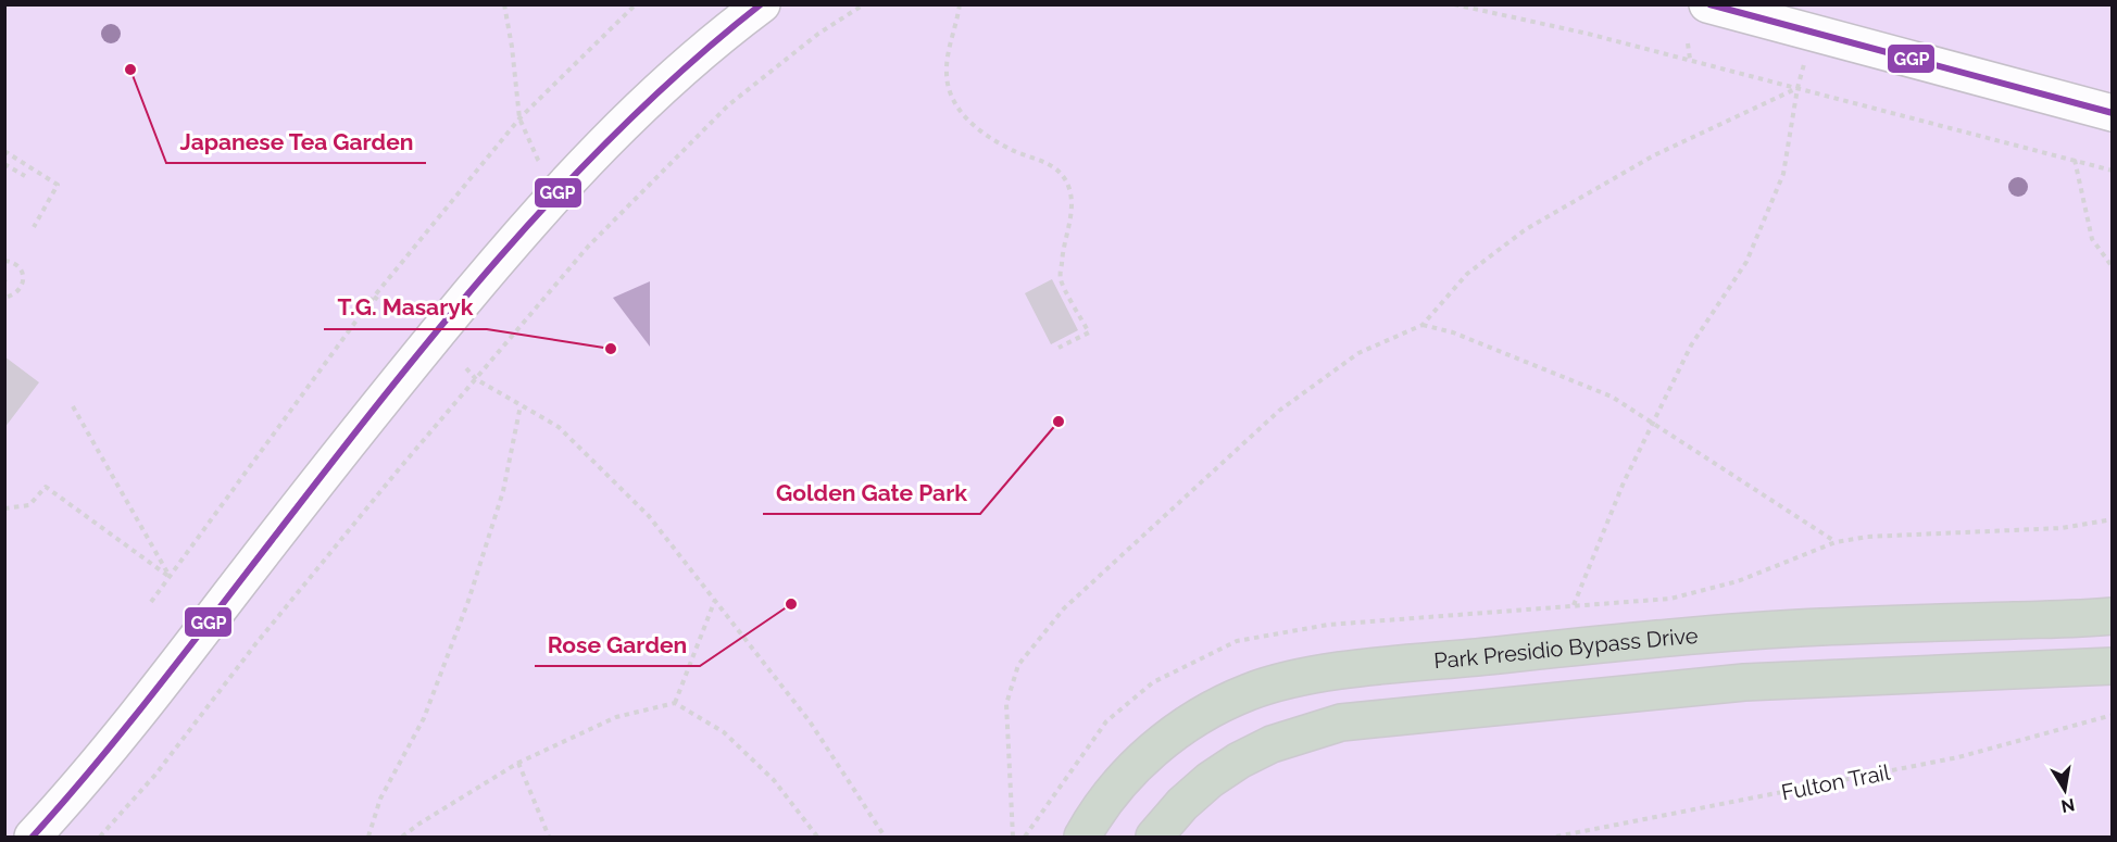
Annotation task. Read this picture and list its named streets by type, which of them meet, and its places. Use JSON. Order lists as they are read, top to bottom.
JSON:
{
  "streets": {
    "highway": ["Park Presidio Bypass Drive"],
    "path": ["Fulton Trail"]
  },
  "places": [
    "Japanese Tea Garden",
    "T.G. Masaryk",
    "Golden Gate Park",
    "Rose Garden"
  ],
  "lines": ["transit line GGP"],
  "north": "bottom"
}
